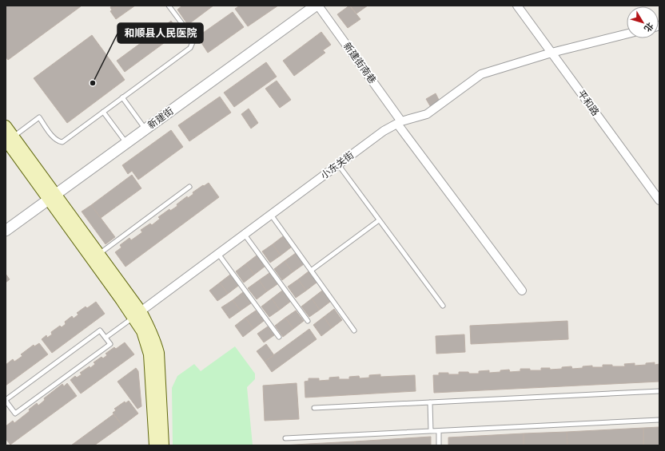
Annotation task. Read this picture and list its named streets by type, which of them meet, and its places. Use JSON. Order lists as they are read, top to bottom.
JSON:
{
  "streets": {
    "street": [
      "新建街南巷",
      "平和路",
      "新建街",
      "小东关街"
    ]
  },
  "crossings": [
    ["新建街南巷", "小东关街"],
    ["平和路", "小东关街"]
  ],
  "places": ["和顺县人民医院"],
  "north": "bottom right"
}
